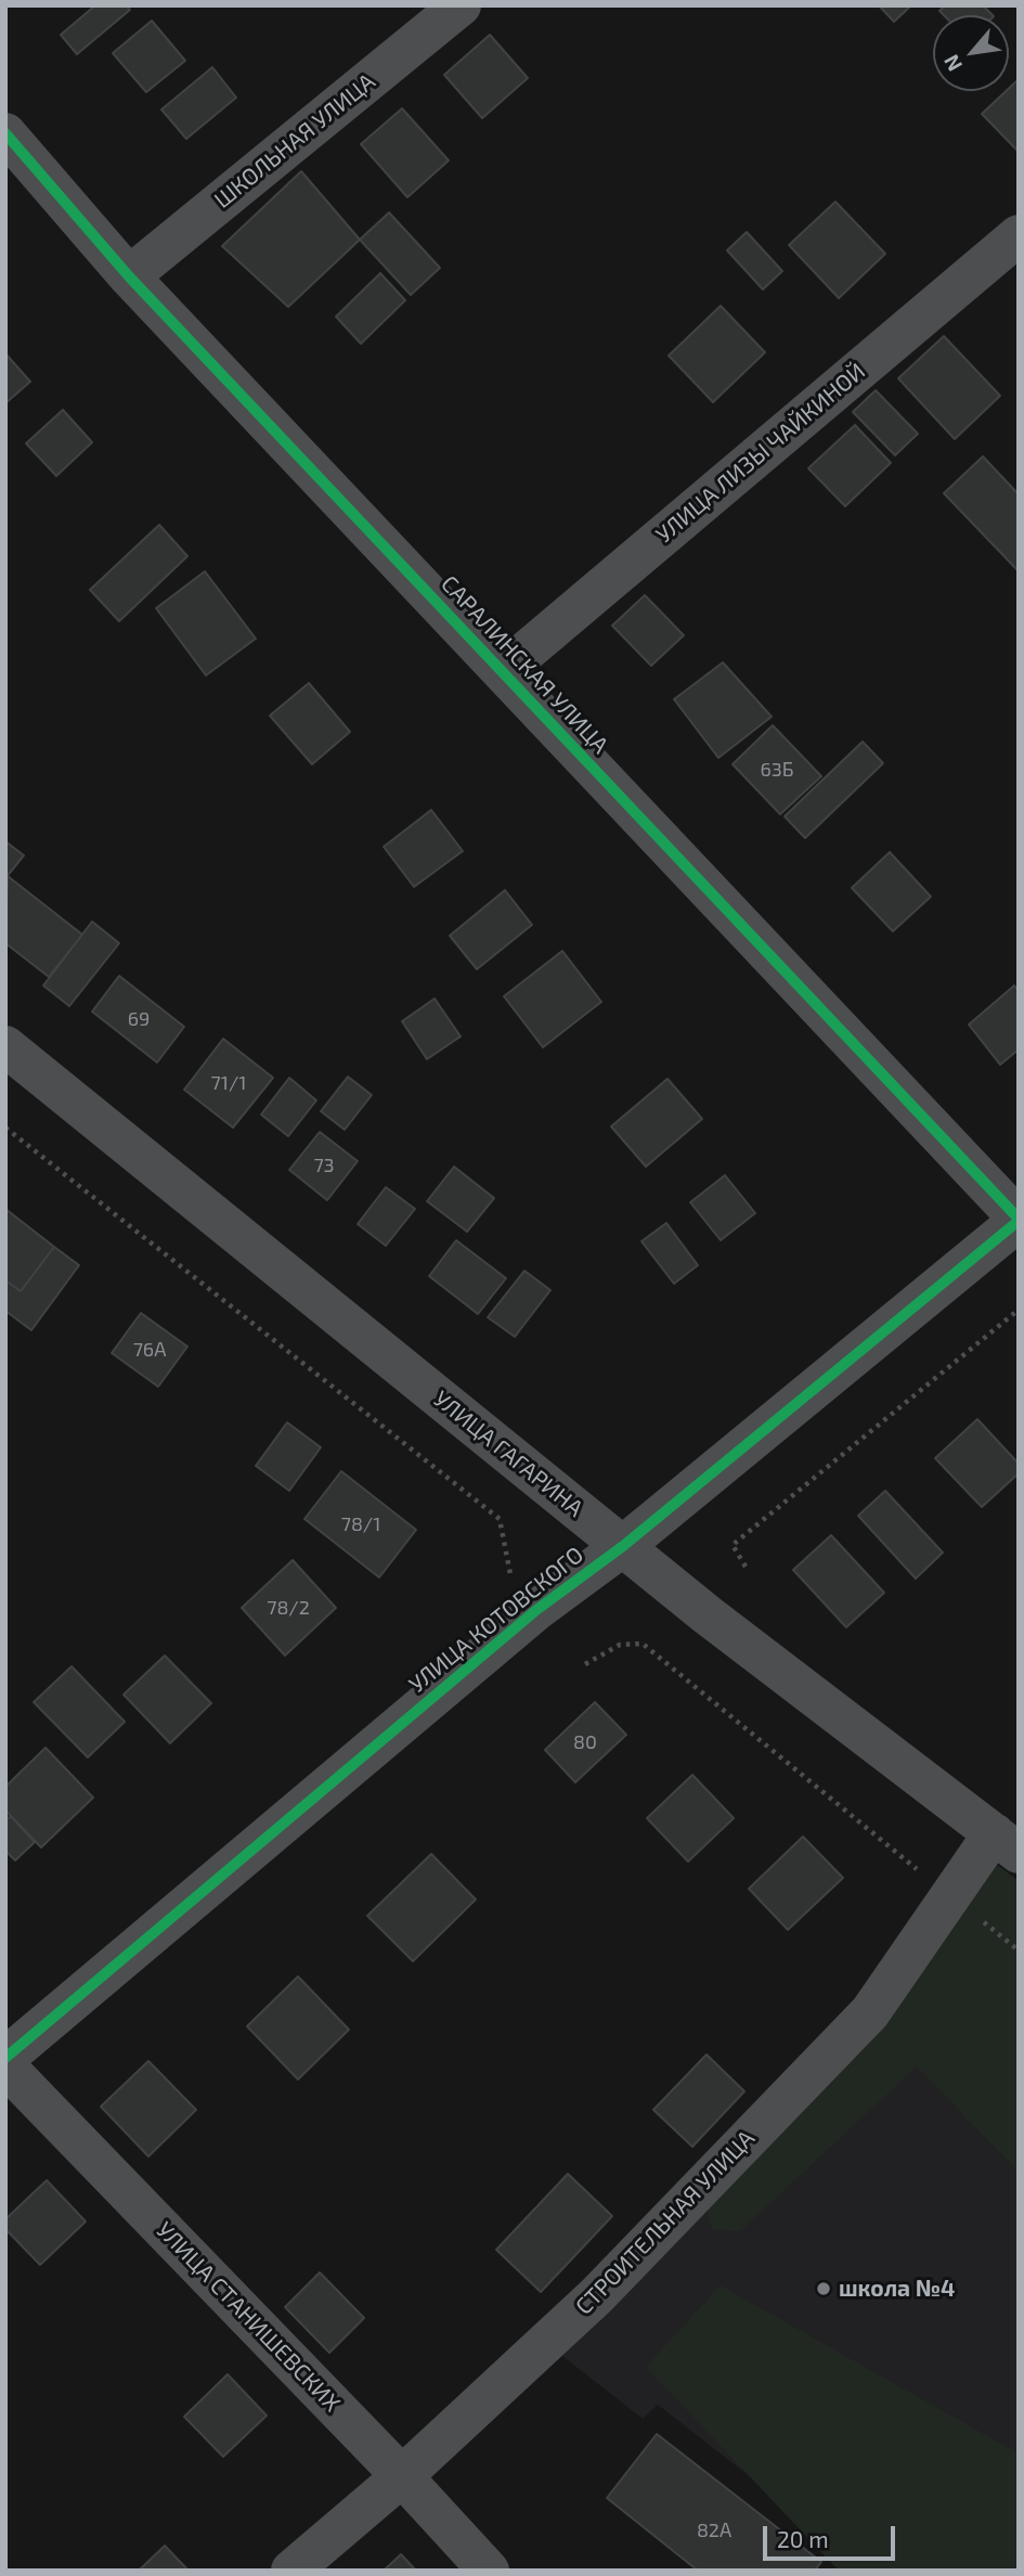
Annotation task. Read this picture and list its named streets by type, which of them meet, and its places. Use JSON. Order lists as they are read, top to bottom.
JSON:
{
  "streets": {
    "street": [
      "ШКОЛЬНАЯ УЛИЦА",
      "УЛИЦА ЛИЗЫ ЧАЙКИНОЙ",
      "САРАЛИНСКАЯ УЛИЦА",
      "УЛИЦА ГАГАРИНА",
      "УЛИЦА КОТОВСКОГО",
      "СТРОИТЕЛЬНАЯ УЛИЦА",
      "УЛИЦА СТАНИШЕВСКИХ"
    ]
  },
  "crossings": [
    ["ШКОЛЬНАЯ УЛИЦА", "САРАЛИНСКАЯ УЛИЦА"],
    ["УЛИЦА ЛИЗЫ ЧАЙКИНОЙ", "САРАЛИНСКАЯ УЛИЦА"],
    ["САРАЛИНСКАЯ УЛИЦА", "УЛИЦА КОТОВСКОГО"],
    ["УЛИЦА ГАГАРИНА", "УЛИЦА КОТОВСКОГО"],
    ["УЛИЦА ГАГАРИНА", "СТРОИТЕЛЬНАЯ УЛИЦА"],
    ["СТРОИТЕЛЬНАЯ УЛИЦА", "УЛИЦА СТАНИШЕВСКИХ"]
  ],
  "places": ["школа №4"],
  "house_numbers": [
    "63Б",
    "69",
    "71/1",
    "73",
    "76А",
    "78/1",
    "78/2",
    "80",
    "82А"
  ],
  "scale_bar": "20 m",
  "north": "bottom left"
}
